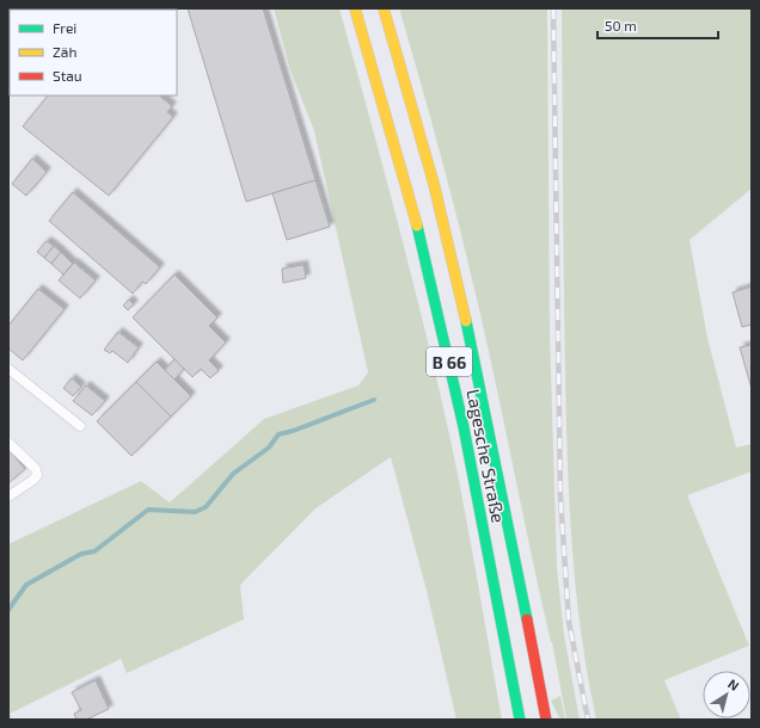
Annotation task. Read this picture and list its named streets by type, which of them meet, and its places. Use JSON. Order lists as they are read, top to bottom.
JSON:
{
  "streets": {
    "highway": ["B 66", "Lagesche Straße"]
  },
  "legend": ["Frei", "Zäh", "Stau"],
  "scale_bar": "50 m",
  "north": "top right"
}
